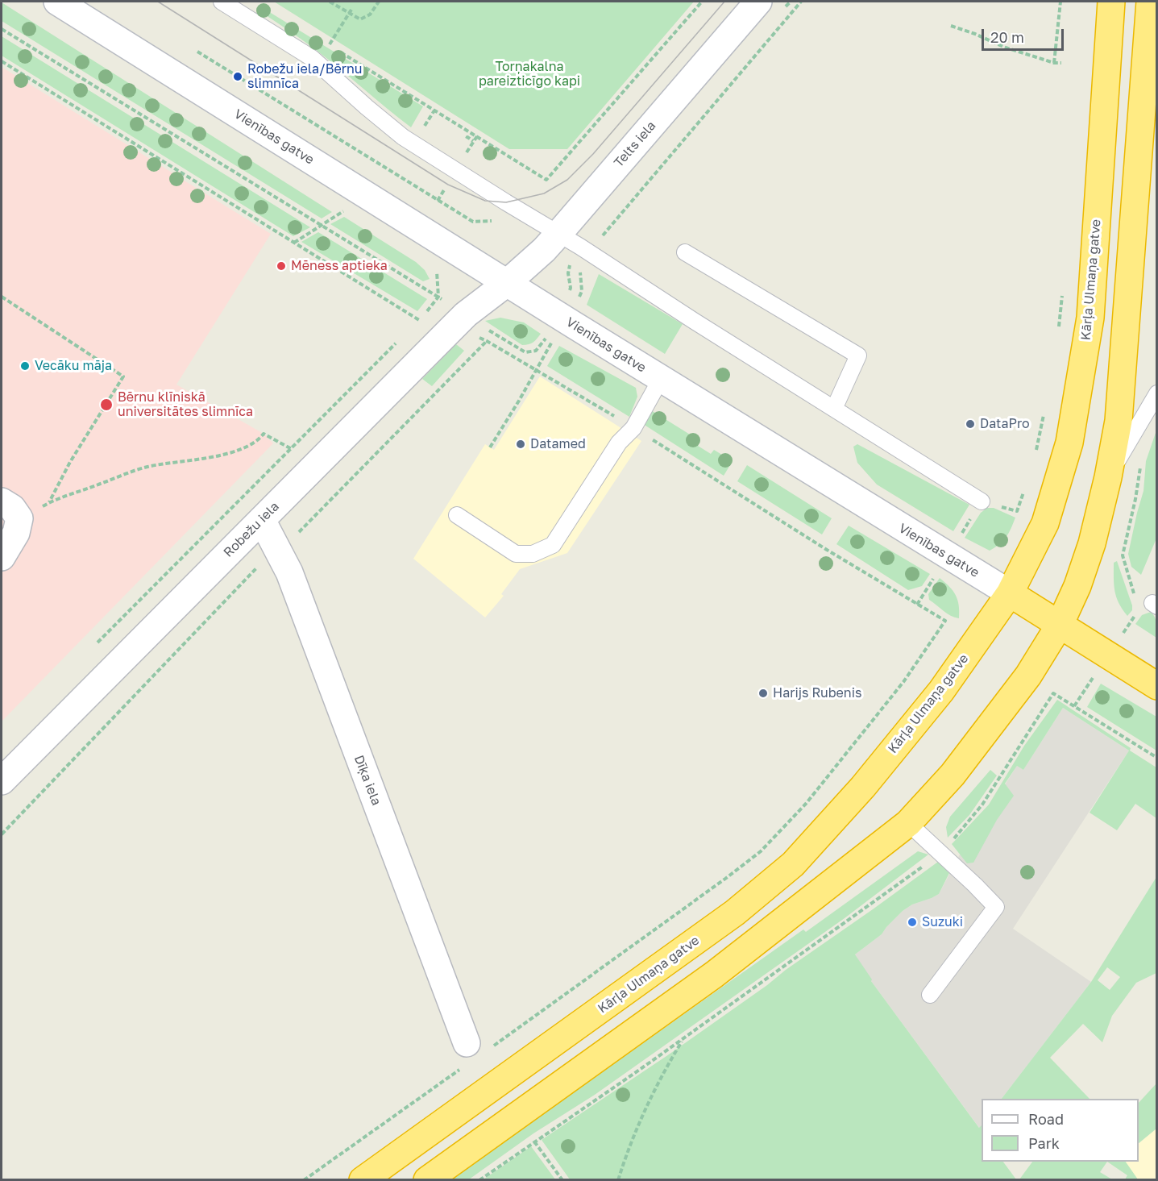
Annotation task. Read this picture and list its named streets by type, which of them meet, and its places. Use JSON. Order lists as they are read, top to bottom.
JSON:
{
  "streets": {
    "highway": ["Vienības gatve", "Kārļa Ulmaņa gatve"],
    "street": ["Telts iela", "Robežu iela", "Dīķa iela"]
  },
  "crossings": [
    ["Vienības gatve", "Telts iela"],
    ["Vienības gatve", "Kārļa Ulmaņa gatve"],
    ["Vienības gatve", "Robežu iela"],
    ["Telts iela", "Robežu iela"],
    ["Robežu iela", "Dīķa iela"]
  ],
  "parks": ["Torņakalna pareizticīgo kapi"],
  "places": [
    "Robežu iela/Bērnu slimnīca",
    "Mēness aptieka",
    "Vecāku māja",
    "Bērnu klīniskā universitātes slimnīca",
    "DataPro",
    "Datamed",
    "Harijs Rubenis",
    "Suzuki"
  ],
  "legend": ["Road", "Park"],
  "scale_bar": "20 m"
}
